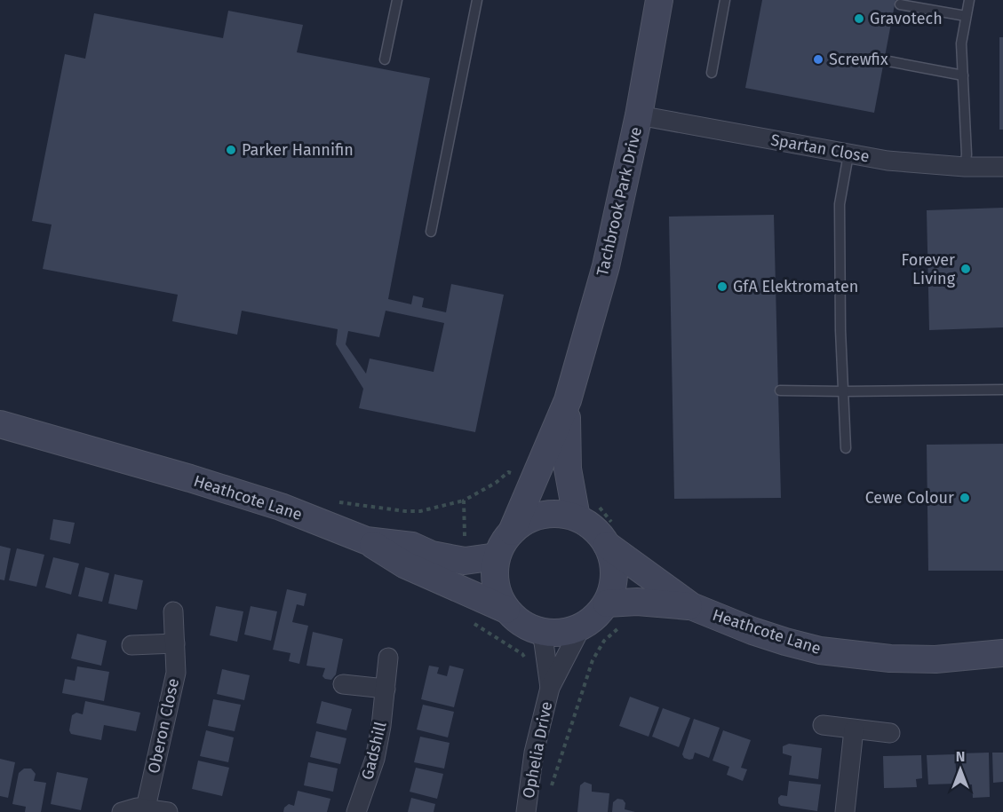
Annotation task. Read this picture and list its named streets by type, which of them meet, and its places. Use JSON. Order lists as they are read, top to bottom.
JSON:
{
  "streets": {
    "street": [
      "Spartan Close",
      "Tachbrook Park Drive",
      "Heathcote Lane",
      "Oberon Close",
      "Ophelia Drive",
      "Gadshill"
    ]
  },
  "crossings": [
    ["Spartan Close", "Tachbrook Park Drive"],
    ["Tachbrook Park Drive", "Heathcote Lane"],
    ["Tachbrook Park Drive", "Ophelia Drive"],
    ["Heathcote Lane", "Ophelia Drive"]
  ],
  "places": [
    "Gravotech",
    "Screwfix",
    "Parker Hannifin",
    "Forever Living",
    "GfA Elektromaten",
    "Cewe Colour"
  ],
  "north": "top"
}
